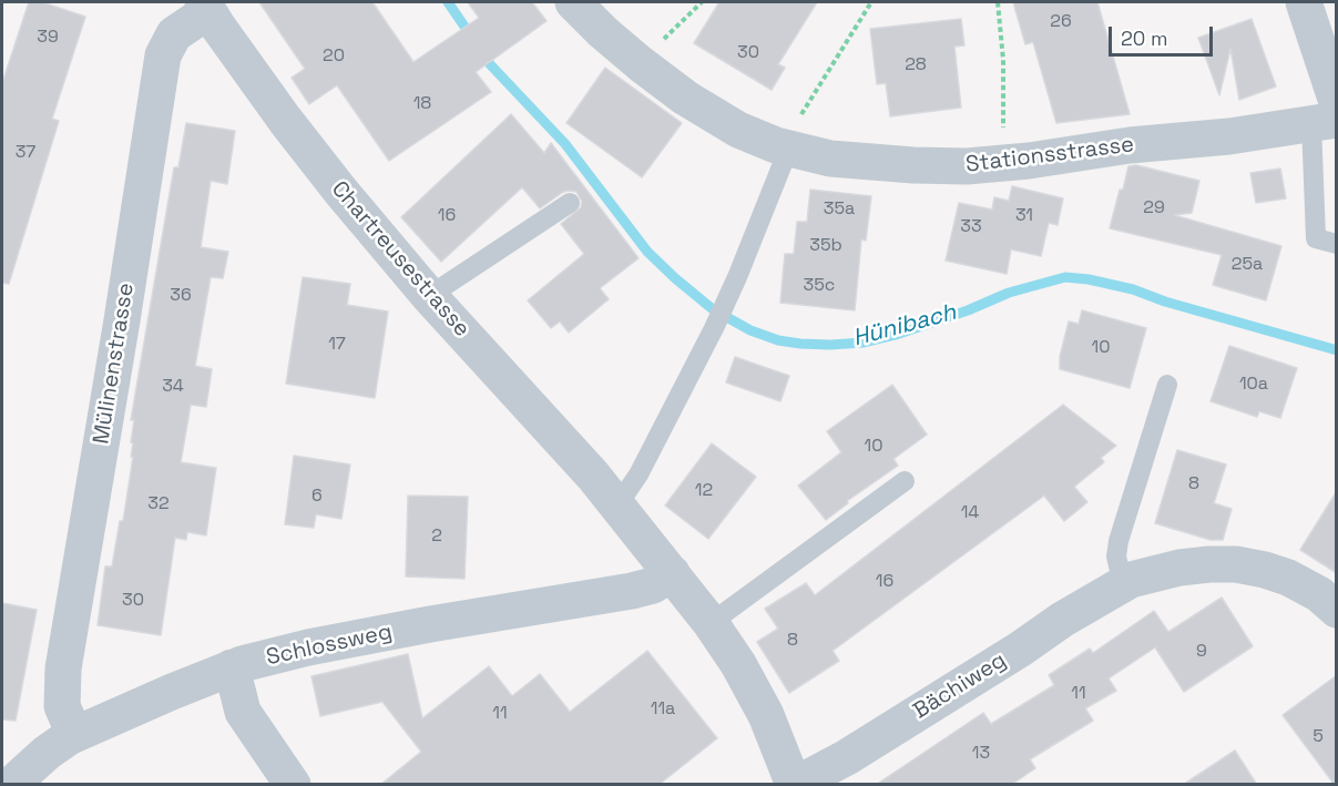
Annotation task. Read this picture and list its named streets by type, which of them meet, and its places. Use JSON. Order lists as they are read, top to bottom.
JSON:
{
  "streets": {
    "street": [
      "Stationsstrasse",
      "Chartreusestrasse",
      "Mülinenstrasse",
      "Schlossweg",
      "Bächiweg"
    ]
  },
  "crossings": [
    ["Chartreusestrasse", "Mülinenstrasse"],
    ["Chartreusestrasse", "Schlossweg"],
    ["Chartreusestrasse", "Bächiweg"],
    ["Mülinenstrasse", "Schlossweg"]
  ],
  "water": ["Hünibach"],
  "house_numbers": [
    "26",
    "39",
    "30",
    "20",
    "28",
    "18",
    "37",
    "29",
    "35a",
    "16",
    "31",
    "33",
    "35b",
    "25a",
    "35c",
    "36",
    "17",
    "10",
    "10a",
    "34",
    "10",
    "8",
    "12",
    "6",
    "32",
    "14",
    "2",
    "16",
    "30",
    "8",
    "9",
    "11",
    "11a",
    "11",
    "5",
    "13"
  ],
  "scale_bar": "20 m"
}
